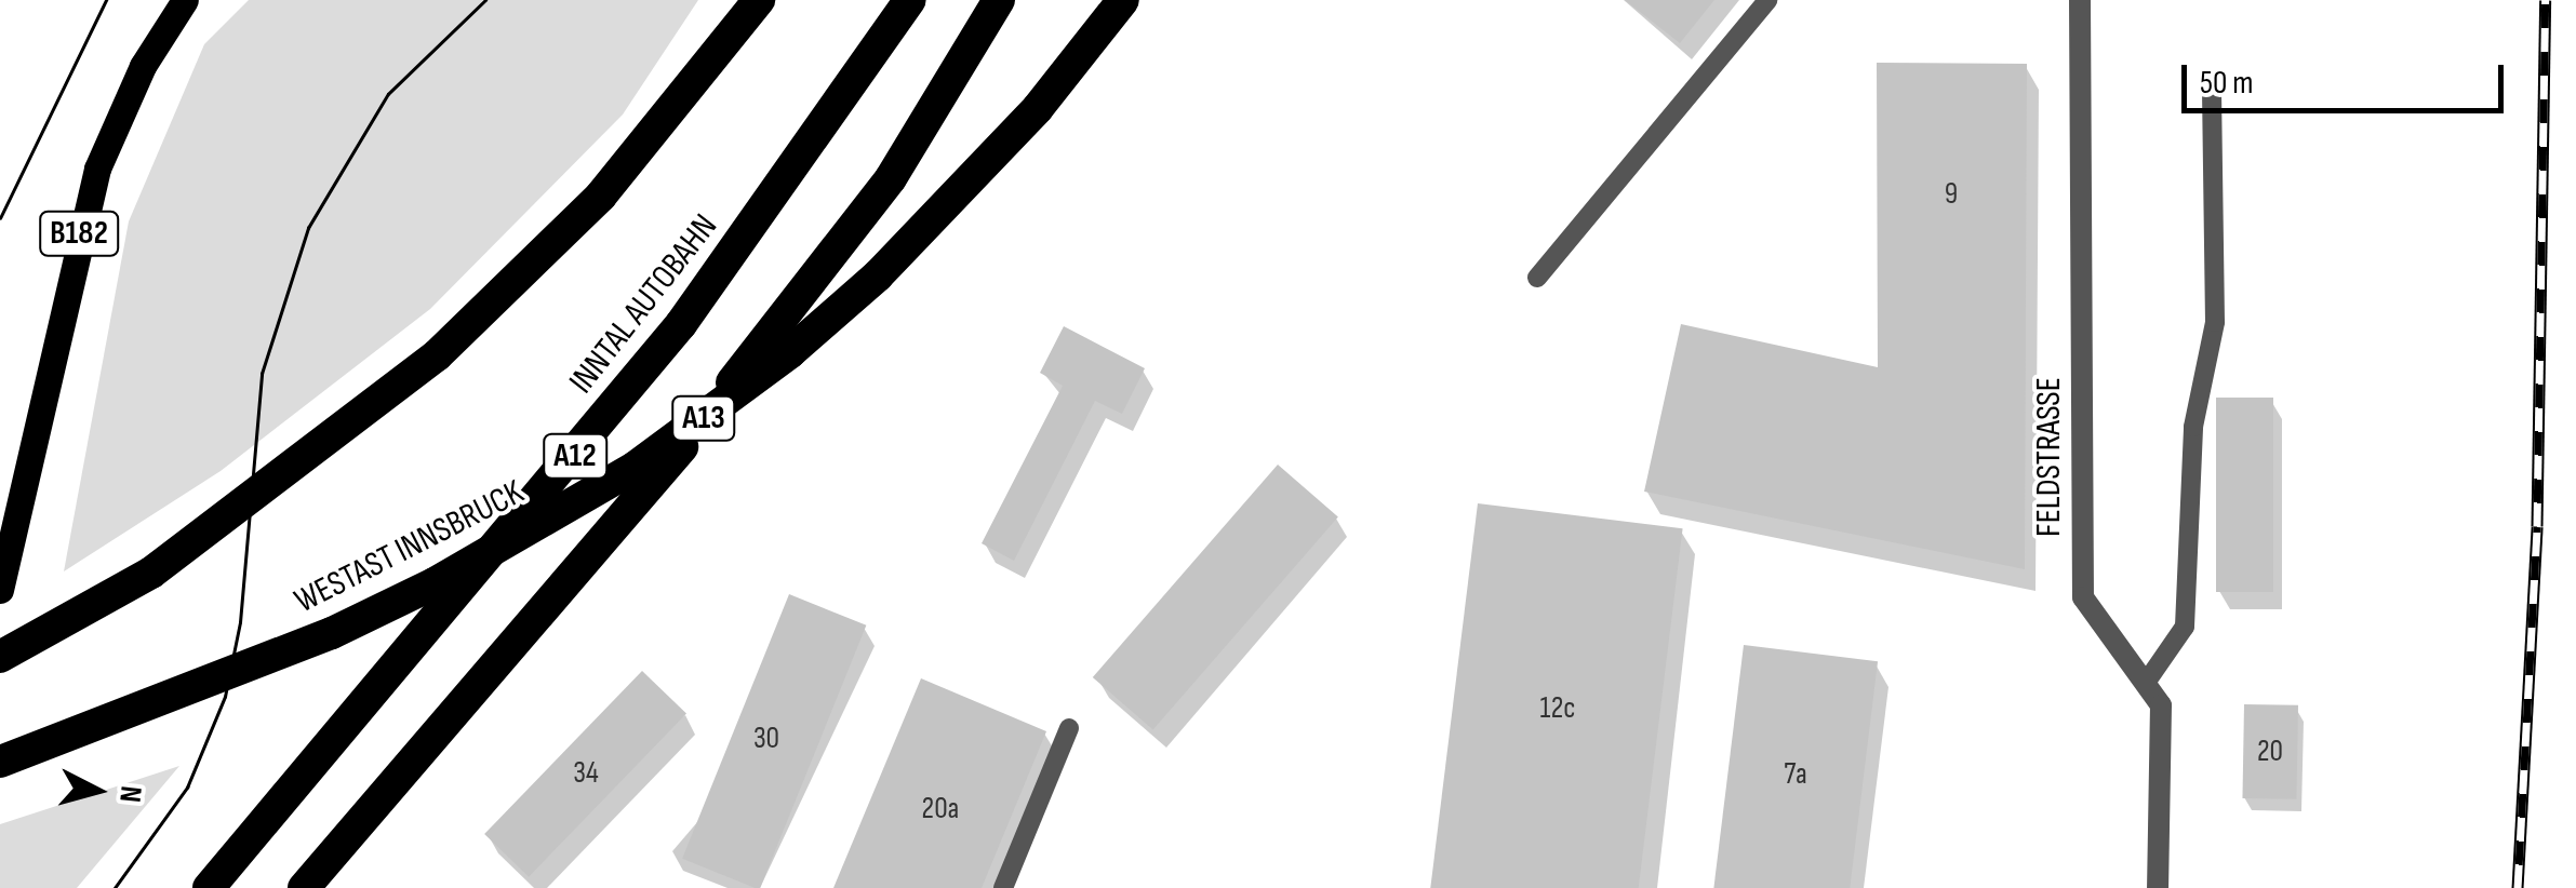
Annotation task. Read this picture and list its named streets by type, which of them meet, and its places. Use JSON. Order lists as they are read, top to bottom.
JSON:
{
  "streets": {
    "highway": [
      "INNTAL AUTOBAHN",
      "A13",
      "A12",
      "WESTAST INNSBRUCK"
    ],
    "main road": ["B182"],
    "street": ["FELDSTRASSE"]
  },
  "house_numbers": [
    "9",
    "12c",
    "30",
    "20",
    "34",
    "7a",
    "20a"
  ],
  "scale_bar": "50 m",
  "north": "right"
}
